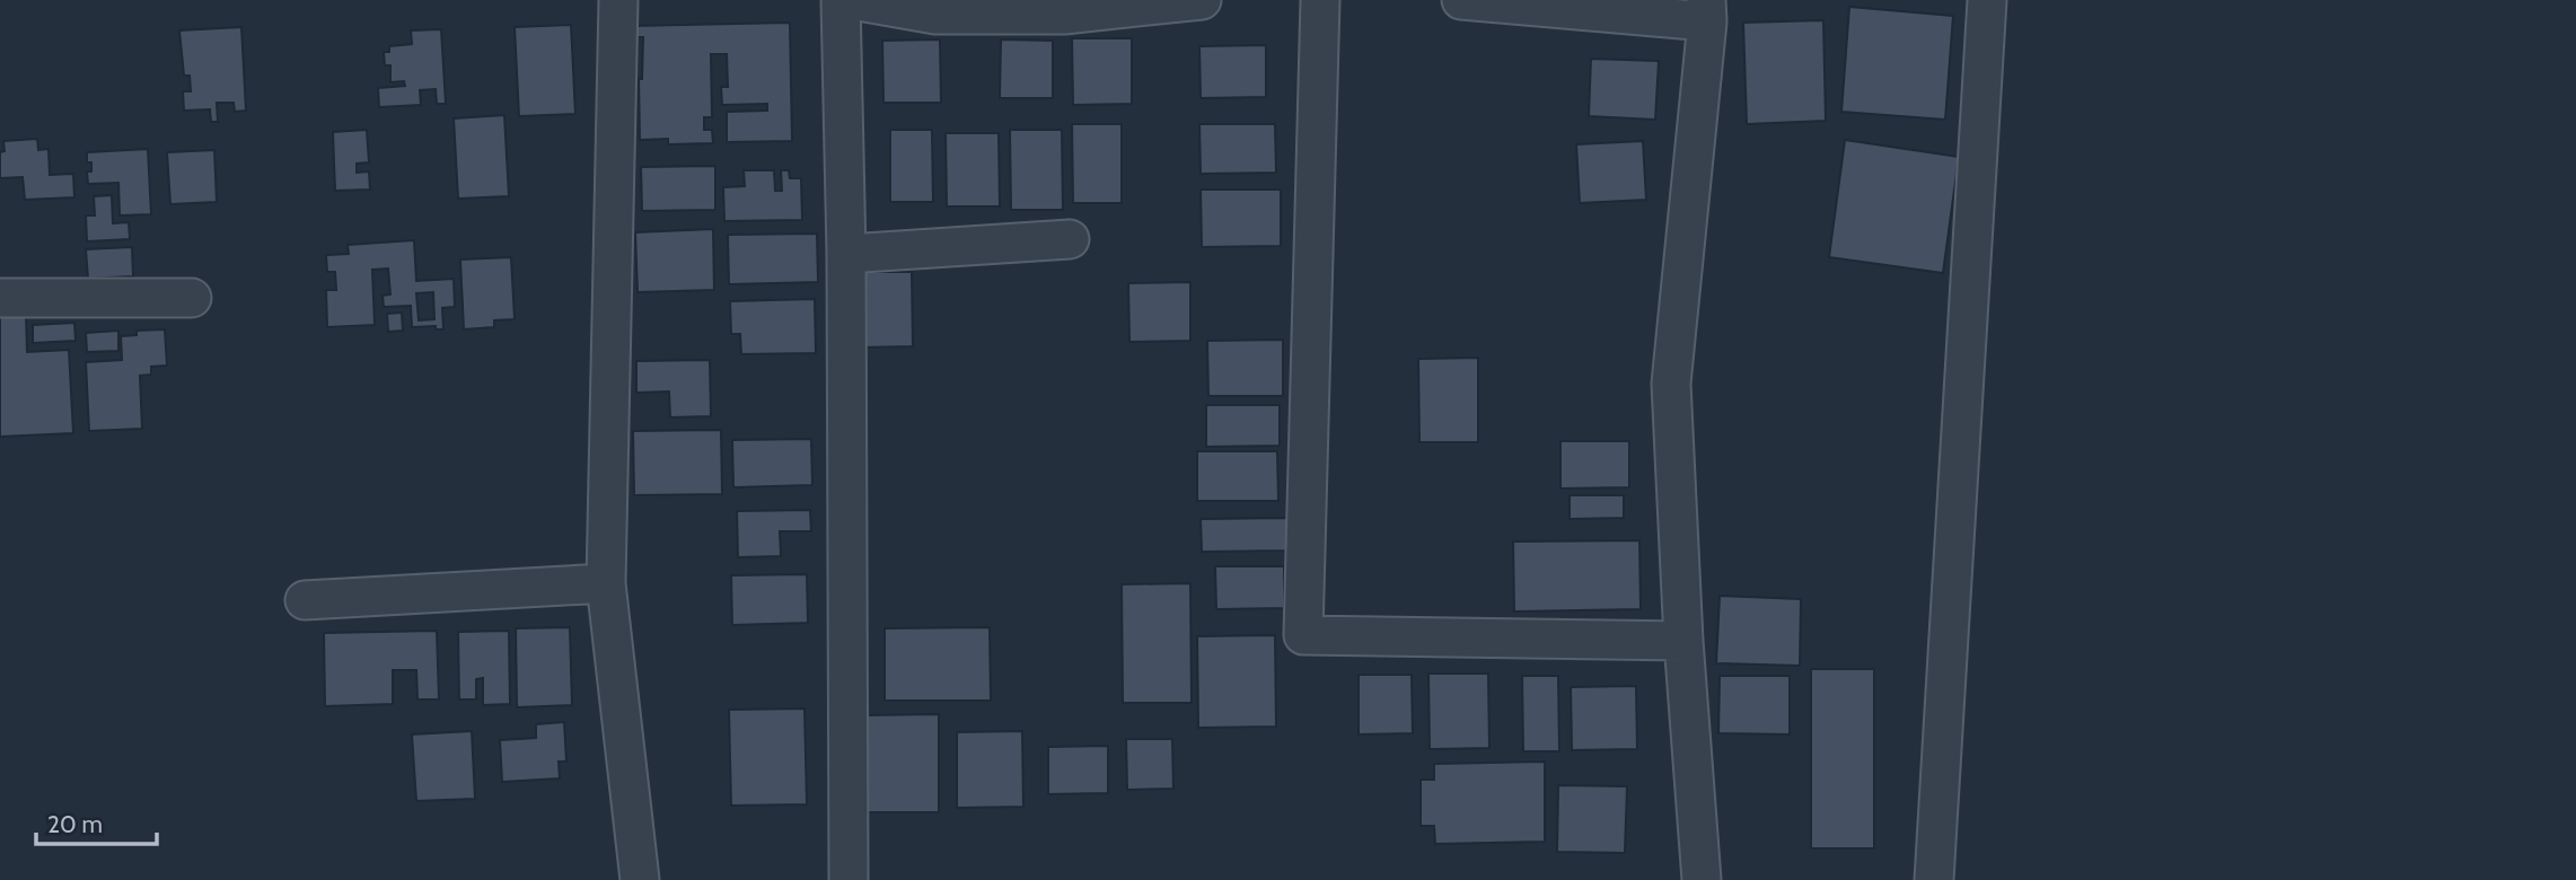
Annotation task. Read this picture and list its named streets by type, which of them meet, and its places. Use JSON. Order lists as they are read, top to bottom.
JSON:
{
  "scale_bar": "20 m"
}
